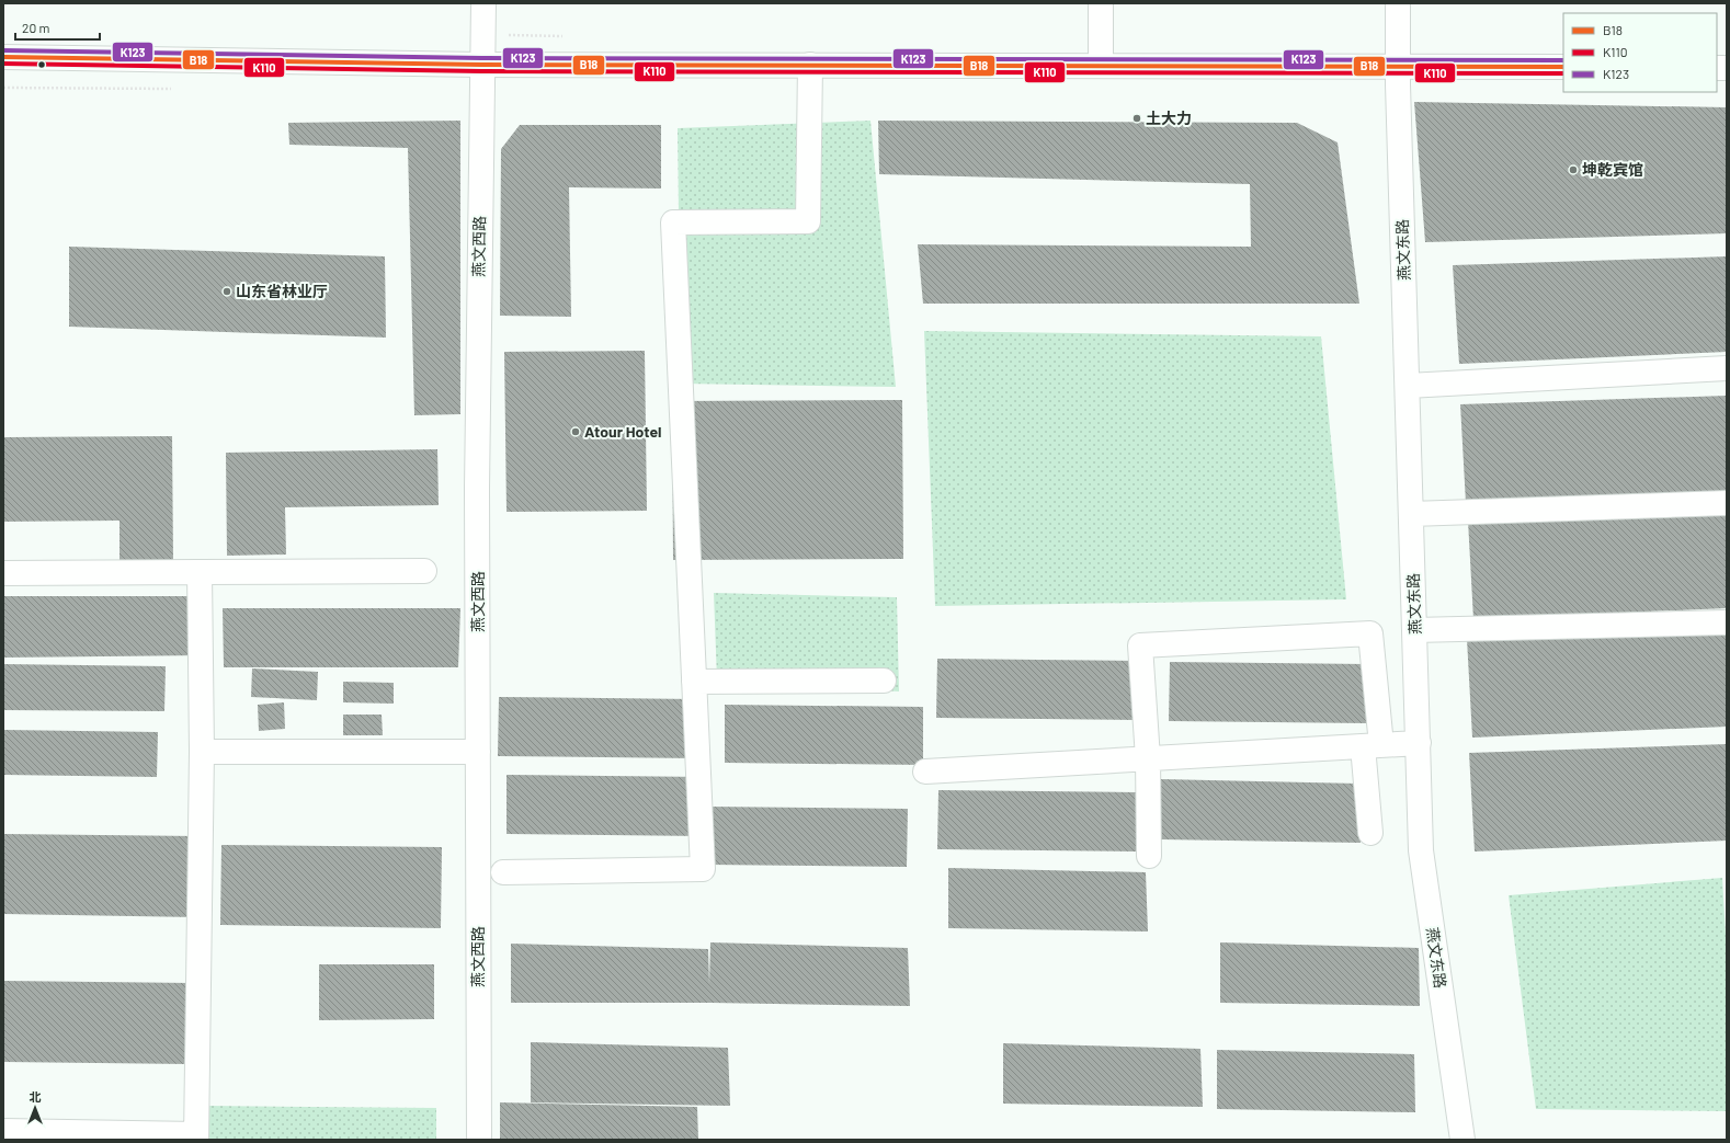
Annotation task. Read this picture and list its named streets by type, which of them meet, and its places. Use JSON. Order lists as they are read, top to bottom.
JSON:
{
  "streets": {
    "street": ["燕文西路", "燕文东路"]
  },
  "places": [
    "土大力",
    "坤乾宾馆",
    "山东省林业厅",
    "Atour Hotel"
  ],
  "lines": ["transit line K123", "transit line B18", "transit line K110"],
  "legend": ["B18", "K110", "K123"],
  "scale_bar": "20 m",
  "north": "top"
}
